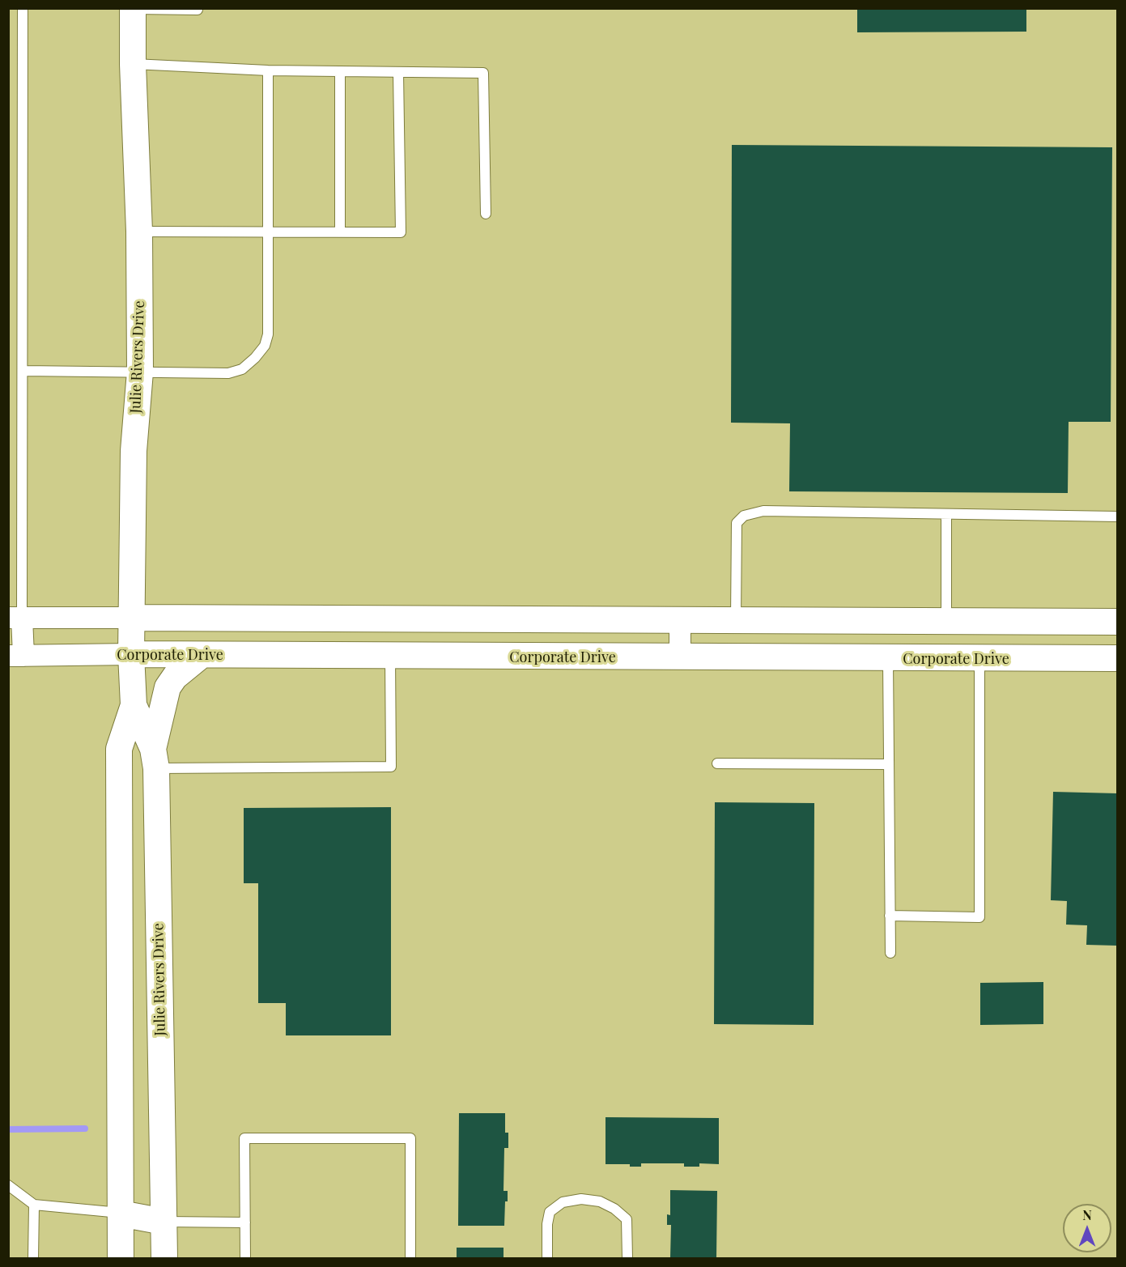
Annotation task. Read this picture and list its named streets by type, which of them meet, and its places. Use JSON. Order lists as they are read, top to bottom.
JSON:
{
  "streets": {
    "street": ["Julie Rivers Drive", "Corporate Drive"]
  },
  "crossings": [
    ["Julie Rivers Drive", "Corporate Drive"]
  ],
  "north": "top"
}
